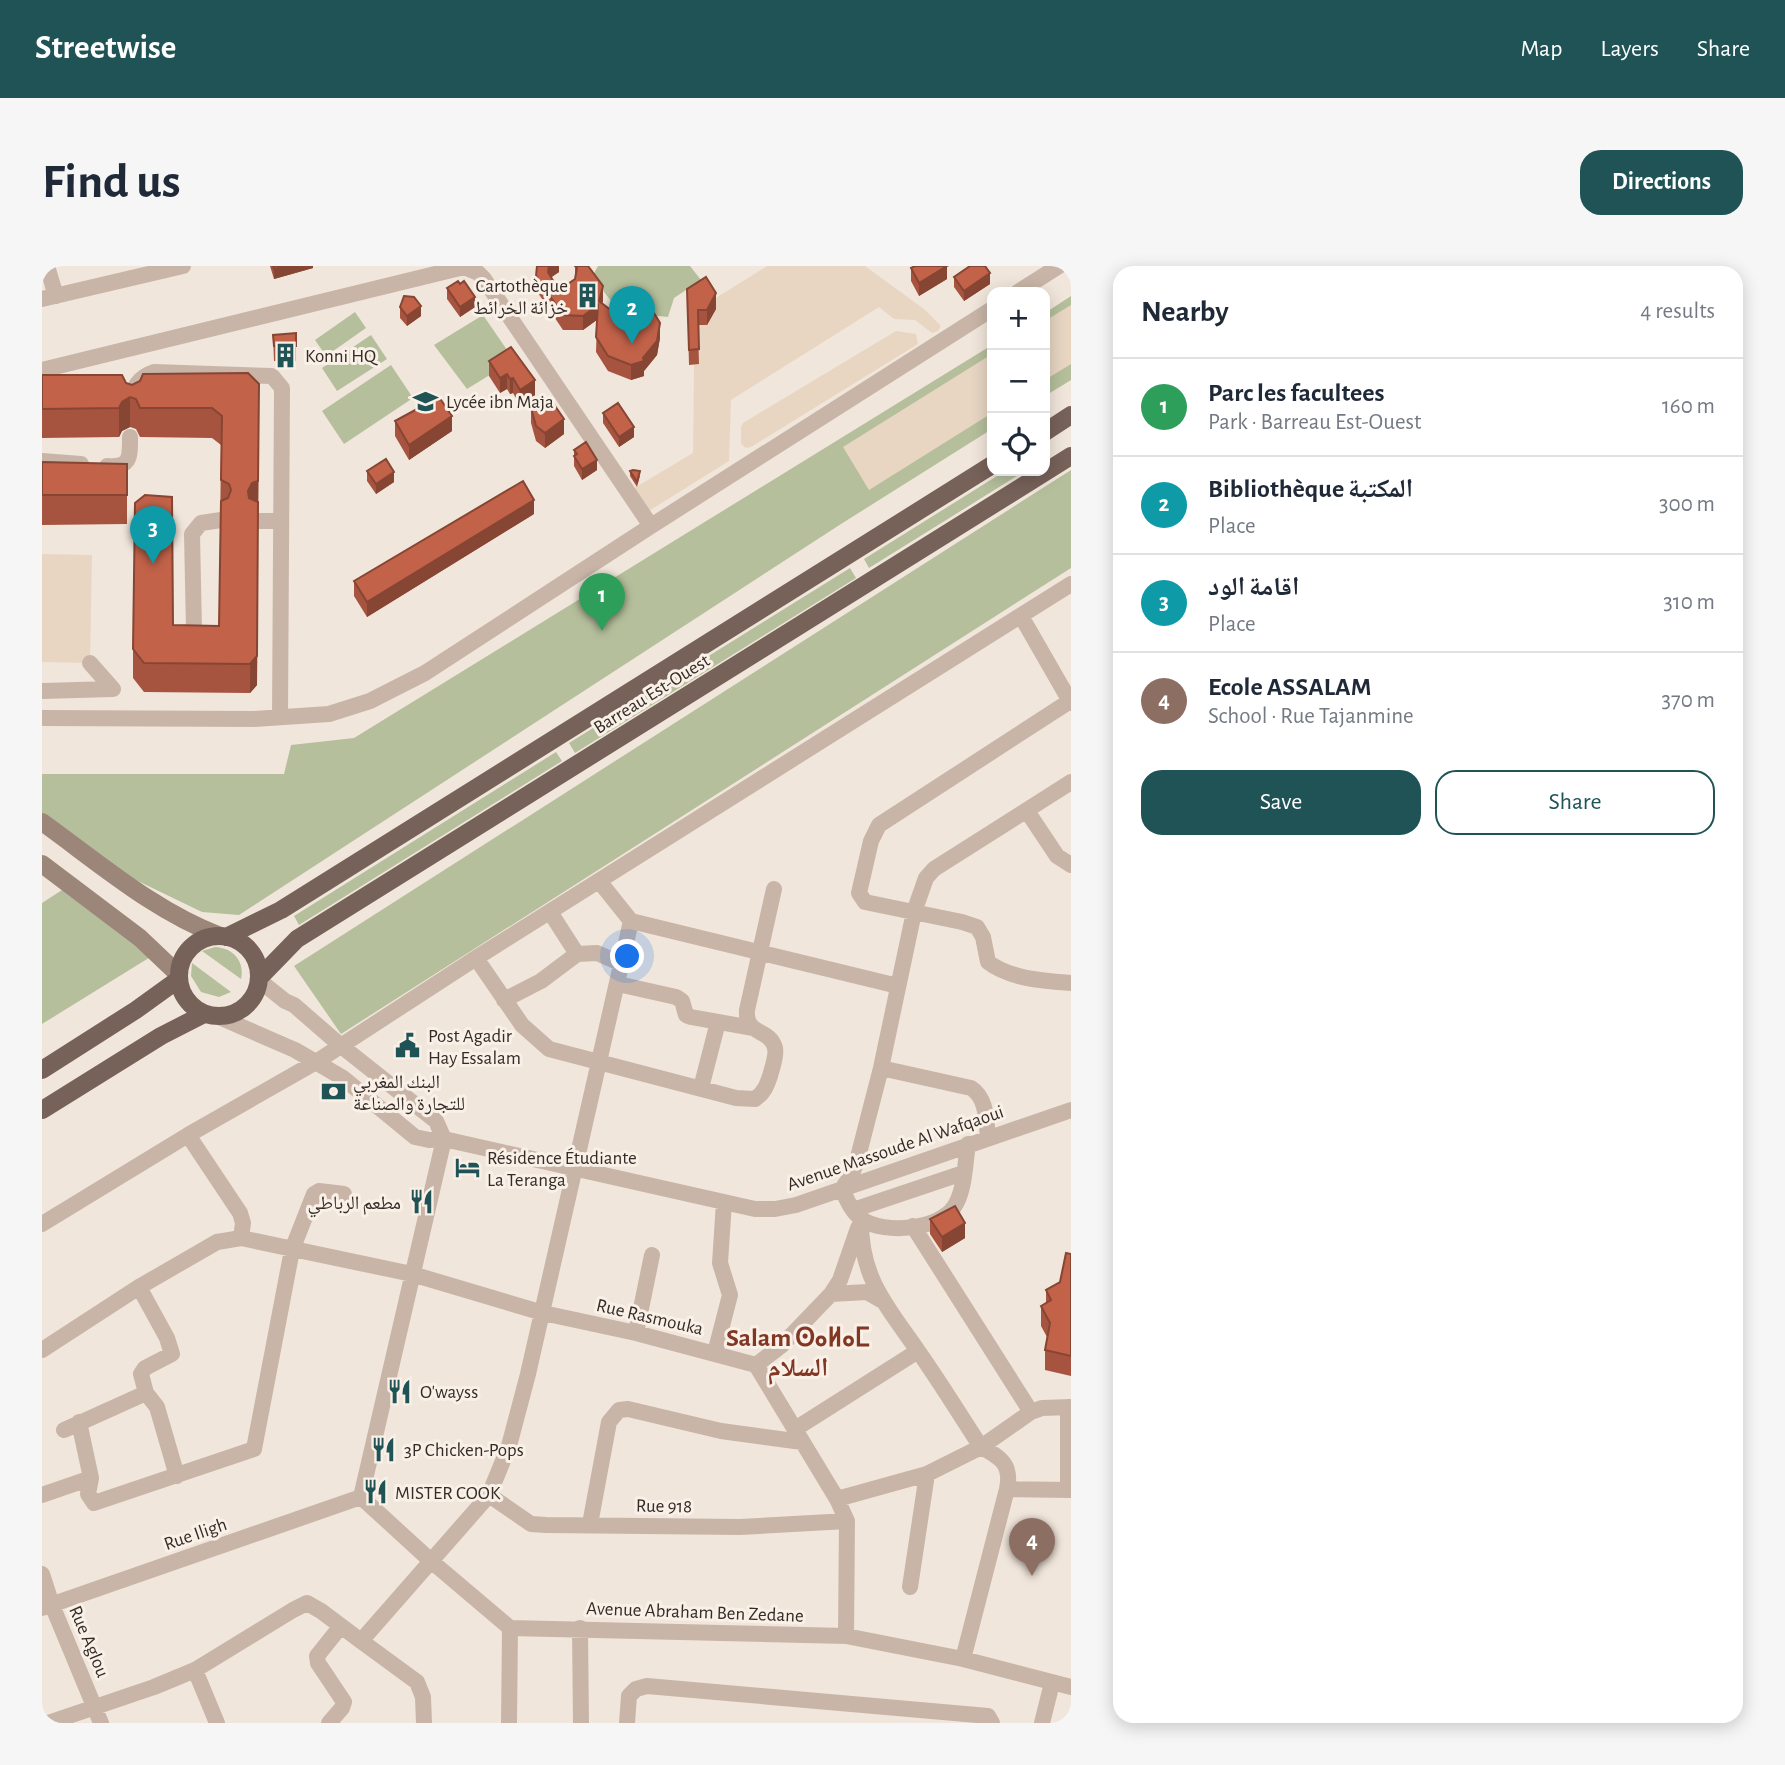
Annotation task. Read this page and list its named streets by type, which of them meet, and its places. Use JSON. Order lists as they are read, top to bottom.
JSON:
{
  "streets": {
    "main road": ["Barreau Est-Ouest"],
    "street": [
      "Avenue Massoude Al Wafqaoui",
      "Rue Rasmouka",
      "Rue 918",
      "Rue Iligh",
      "Avenue Abraham Ben Zedane",
      "Rue Aglou"
    ]
  },
  "crossings": [
    ["Barreau Est-Ouest", "Avenue Massoude Al Wafqaoui"],
    ["Rue Iligh", "Rue Aglou"]
  ],
  "districts": ["Salam ⵙⴰⵍⴰⵎ السلام"],
  "places": {
    "building": ["Cartothèque خزائة الخرائط", "Konni HQ"],
    "school or university": ["Lycée ibn Maja"],
    "public building": ["Post Agadir Hay Essalam"],
    "bank": ["البنك المغربي للتجارة والصناعة"],
    "hotel": ["Résidence Étudiante La Teranga"],
    "restaurant": [
      "مطعم الرباطي",
      "O'wayss",
      "3P Chicken-Pops",
      "MISTER COOK"
    ]
  },
  "page": {
    "header": "Streetwise",
    "nav": ["Map", "Layers", "Share"],
    "buttons": [
      "Directions",
      ["Save", "Share"]
    ],
    "title": "Find us",
    "heading": ["Nearby", "4 results"],
    "pins": [
      "2",
      "3",
      "1",
      "4"
    ],
    "map_buttons": ["+", "−"],
    "list": [
      {
        "mark": "1",
        "name": "Parc les facultees",
        "note": "Park · Barreau Est-Ouest",
        "value": "160 m"
      },
      {
        "mark": "2",
        "name": "Bibliothèque المكتبة",
        "note": "Place",
        "value": "300 m"
      },
      {
        "mark": "3",
        "name": "اقامة الود",
        "note": "Place",
        "value": "310 m"
      },
      {
        "mark": "4",
        "name": "Ecole ASSALAM",
        "note": "School · Rue Tajanmine",
        "value": "370 m"
      }
    ]
  }
}
